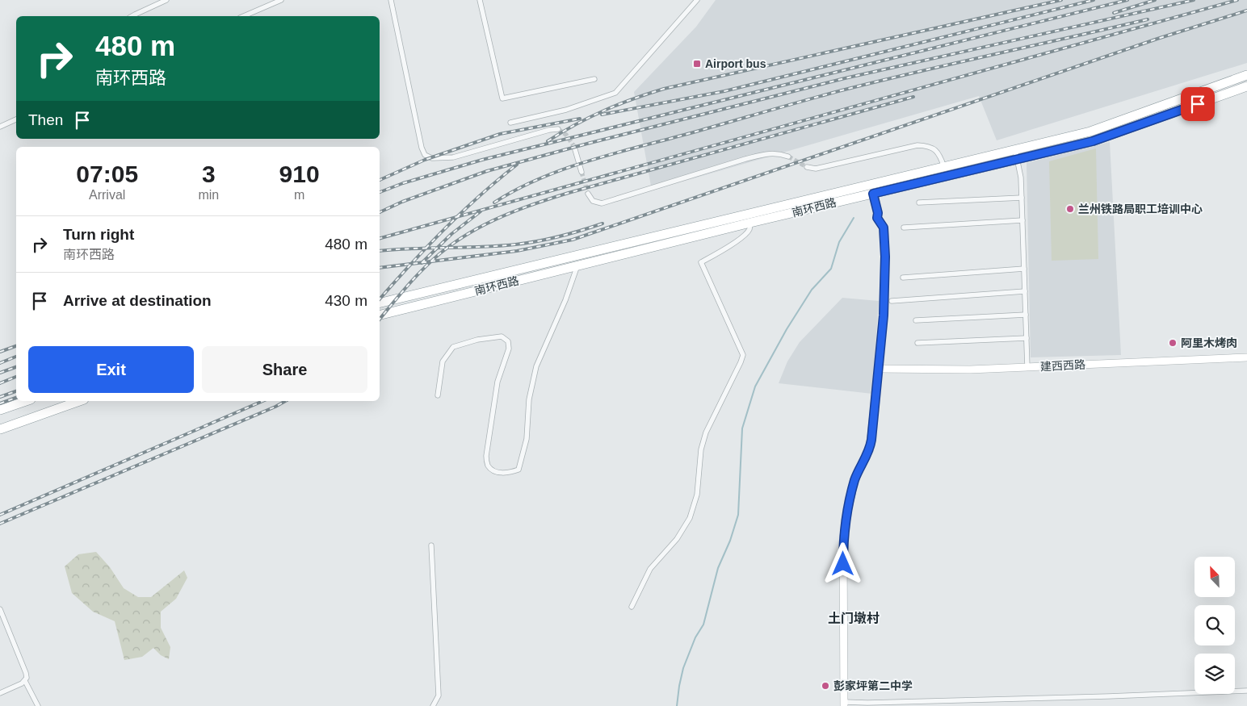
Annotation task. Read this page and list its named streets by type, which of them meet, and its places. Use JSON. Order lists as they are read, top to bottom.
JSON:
{
  "streets": {
    "highway": ["南环西路"],
    "street": ["建西西路"]
  },
  "districts": ["土门墩村"],
  "places": {
    "transit": ["Airport bus"],
    "other": ["兰州铁路局职工培训中心", "阿里木烤肉", "彭家坪第二中学"]
  },
  "north": "top left",
  "page": {
    "turn": ["480 m", "南环西路"],
    "then": "Then",
    "eta": [
      "07:05",
      "Arrival",
      "3",
      "min",
      "910",
      "m"
    ],
    "list": [
      {
        "name": "Turn right",
        "note": "南环西路",
        "value": "480 m"
      },
      {
        "name": "Arrive at destination",
        "value": "430 m"
      }
    ],
    "buttons": ["Exit", "Share"]
  }
}
